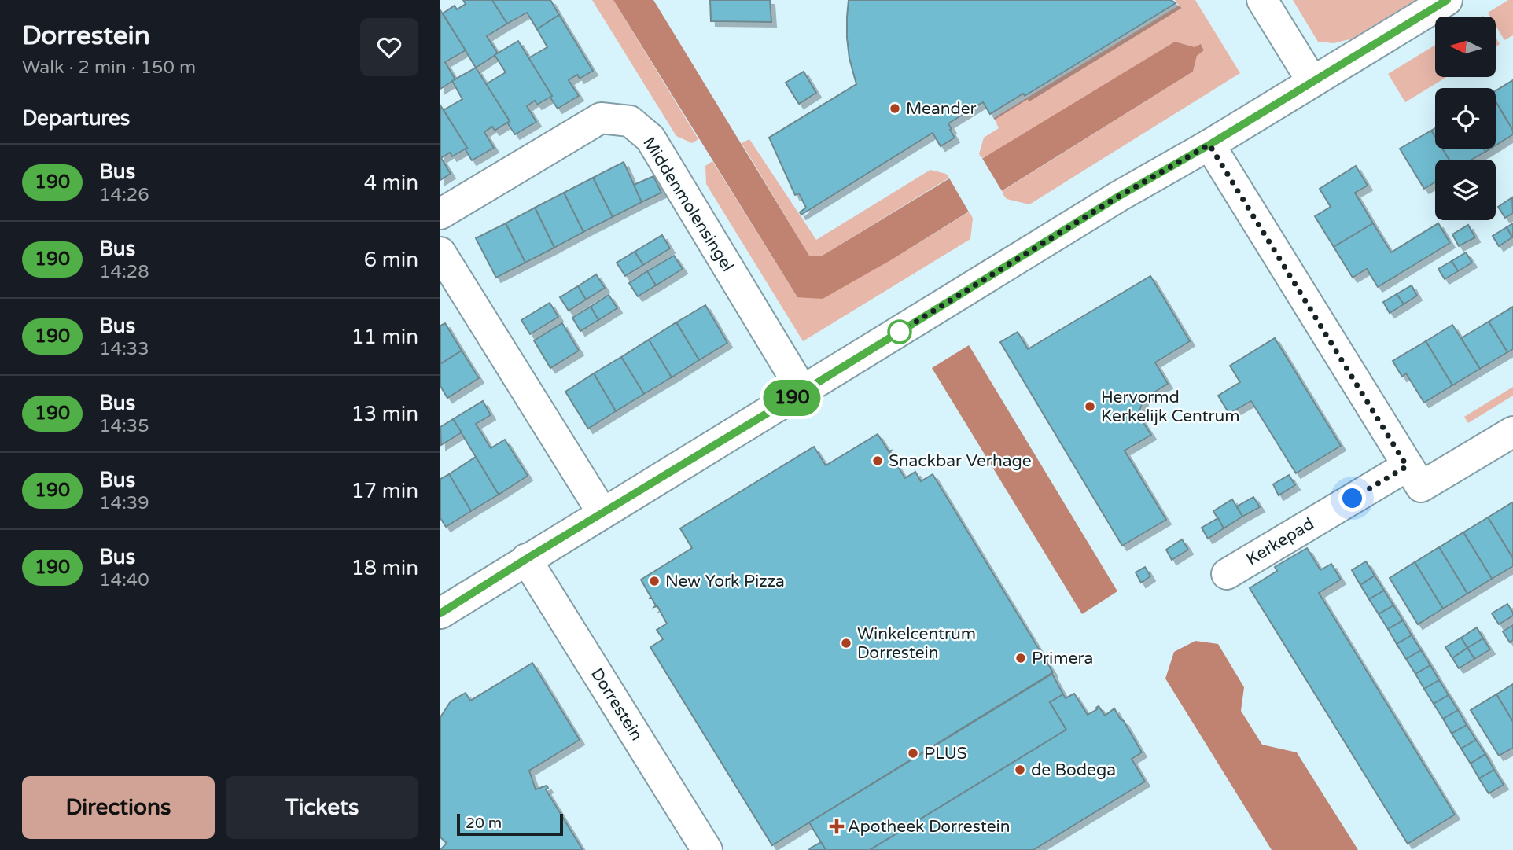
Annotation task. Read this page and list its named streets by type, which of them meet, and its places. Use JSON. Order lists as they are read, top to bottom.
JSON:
{
  "streets": {
    "street": ["Middenmolensingel", "Kerkepad", "Dorrestein"]
  },
  "places": {
    "other": [
      "Meander",
      "Hervormd Kerkelijk Centrum",
      "Snackbar Verhage",
      "New York Pizza",
      "Winkelcentrum Dorrestein",
      "Primera",
      "PLUS",
      "de Bodega"
    ],
    "health": ["Apotheek Dorrestein"]
  },
  "lines": ["bus line 190"],
  "scale_bar": "20 m",
  "north": "left",
  "page": {
    "heading": [
      ["Dorrestein", "Walk · 2 min · 150 m"],
      "Departures"
    ],
    "on_map": "190",
    "list": [
      {
        "mark": "190",
        "name": "Bus",
        "note": "14:26",
        "value": "4 min"
      },
      {
        "mark": "190",
        "name": "Bus",
        "note": "14:28",
        "value": "6 min"
      },
      {
        "mark": "190",
        "name": "Bus",
        "note": "14:33",
        "value": "11 min"
      },
      {
        "mark": "190",
        "name": "Bus",
        "note": "14:35",
        "value": "13 min"
      },
      {
        "mark": "190",
        "name": "Bus",
        "note": "14:39",
        "value": "17 min"
      },
      {
        "mark": "190",
        "name": "Bus",
        "note": "14:40",
        "value": "18 min"
      }
    ],
    "buttons": ["Directions", "Tickets"],
    "scale": "20 m"
  }
}
